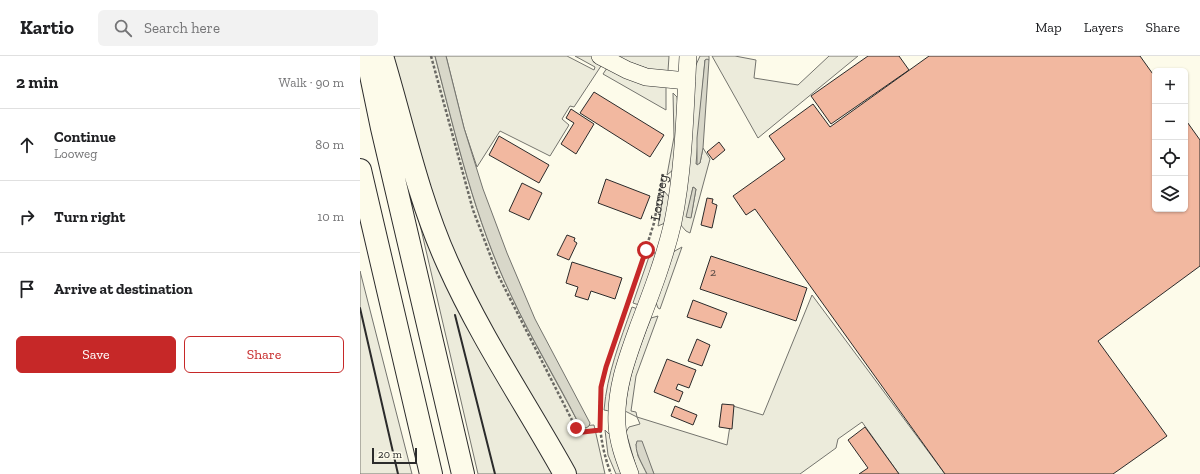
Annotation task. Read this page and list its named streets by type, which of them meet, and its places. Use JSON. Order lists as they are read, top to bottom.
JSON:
{
  "streets": {
    "street": ["Looweg"]
  },
  "house_numbers": ["2"],
  "scale_bar": "20 m",
  "page": {
    "header": "Kartio",
    "search": "Search here",
    "nav": ["Map", "Layers", "Share"],
    "heading": ["2 min", "Walk · 90 m"],
    "map_buttons": ["+", "−"],
    "list": [
      ["Continue", "Looweg", "80 m"],
      ["Turn right", "10 m"],
      "Arrive at destination"
    ],
    "buttons": ["Save", "Share"],
    "scale": "20 m"
  }
}
